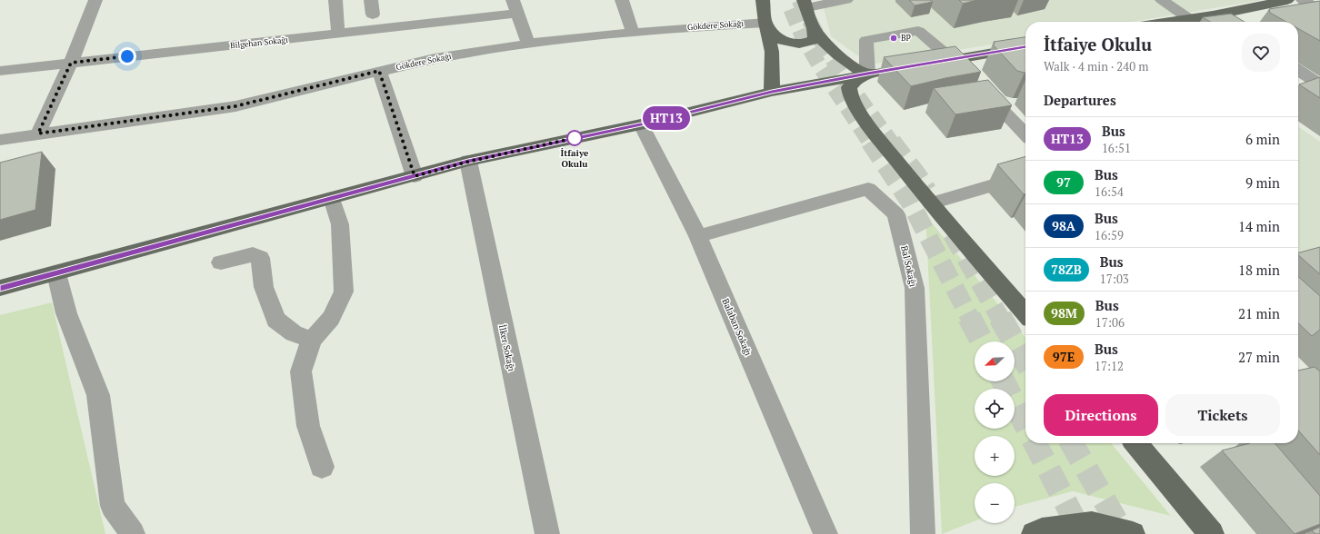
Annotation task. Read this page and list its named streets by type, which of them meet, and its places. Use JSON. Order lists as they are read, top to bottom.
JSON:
{
  "streets": {
    "street": [
      "Gökdere Sokağı",
      "Bilgehan Sokağı",
      "Bal Sokağı",
      "Balaban Sokağı",
      "İlker Sokağı"
    ]
  },
  "crossings": [
    ["Bal Sokağı", "Balaban Sokağı"]
  ],
  "places": ["BP", "İtfaiye Okulu"],
  "lines": ["bus line HT13"],
  "north": "bottom left",
  "page": {
    "on_map": "HT13",
    "heading": [
      ["İtfaiye Okulu", "Walk · 4 min · 240 m"],
      "Departures"
    ],
    "list": [
      {
        "mark": "HT13",
        "name": "Bus",
        "note": "16:51",
        "value": "6 min"
      },
      {
        "mark": "97",
        "name": "Bus",
        "note": "16:54",
        "value": "9 min"
      },
      {
        "mark": "98A",
        "name": "Bus",
        "note": "16:59",
        "value": "14 min"
      },
      {
        "mark": "78ZB",
        "name": "Bus",
        "note": "17:03",
        "value": "18 min"
      },
      {
        "mark": "98M",
        "name": "Bus",
        "note": "17:06",
        "value": "21 min"
      },
      {
        "mark": "97E",
        "name": "Bus",
        "note": "17:12",
        "value": "27 min"
      }
    ],
    "map_buttons": ["+", "−"],
    "buttons": ["Directions", "Tickets"]
  }
}
